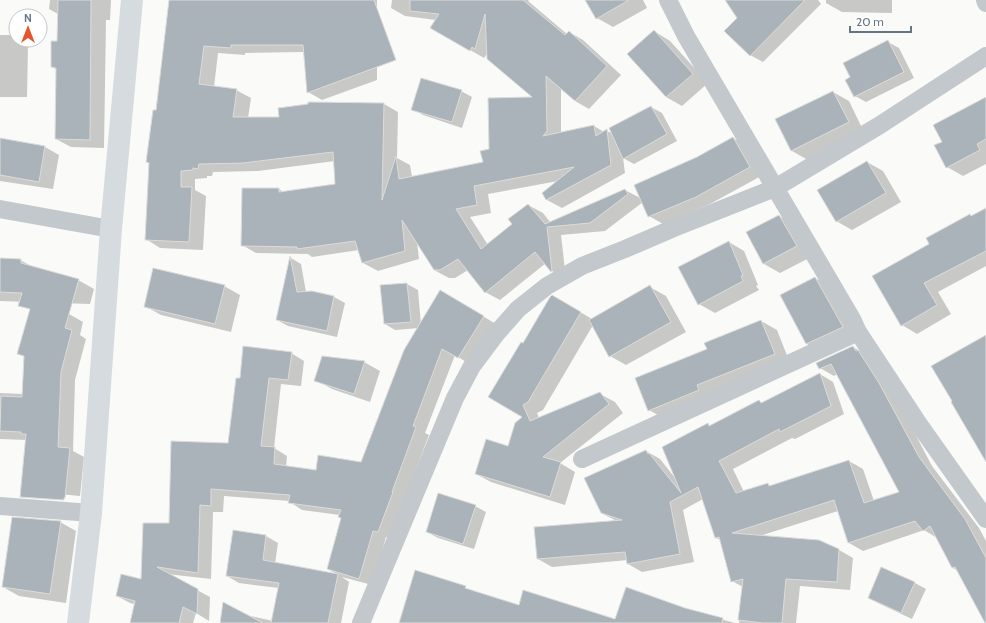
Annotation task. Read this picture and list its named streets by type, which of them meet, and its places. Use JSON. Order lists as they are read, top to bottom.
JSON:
{
  "scale_bar": "20 m",
  "north": "top"
}
